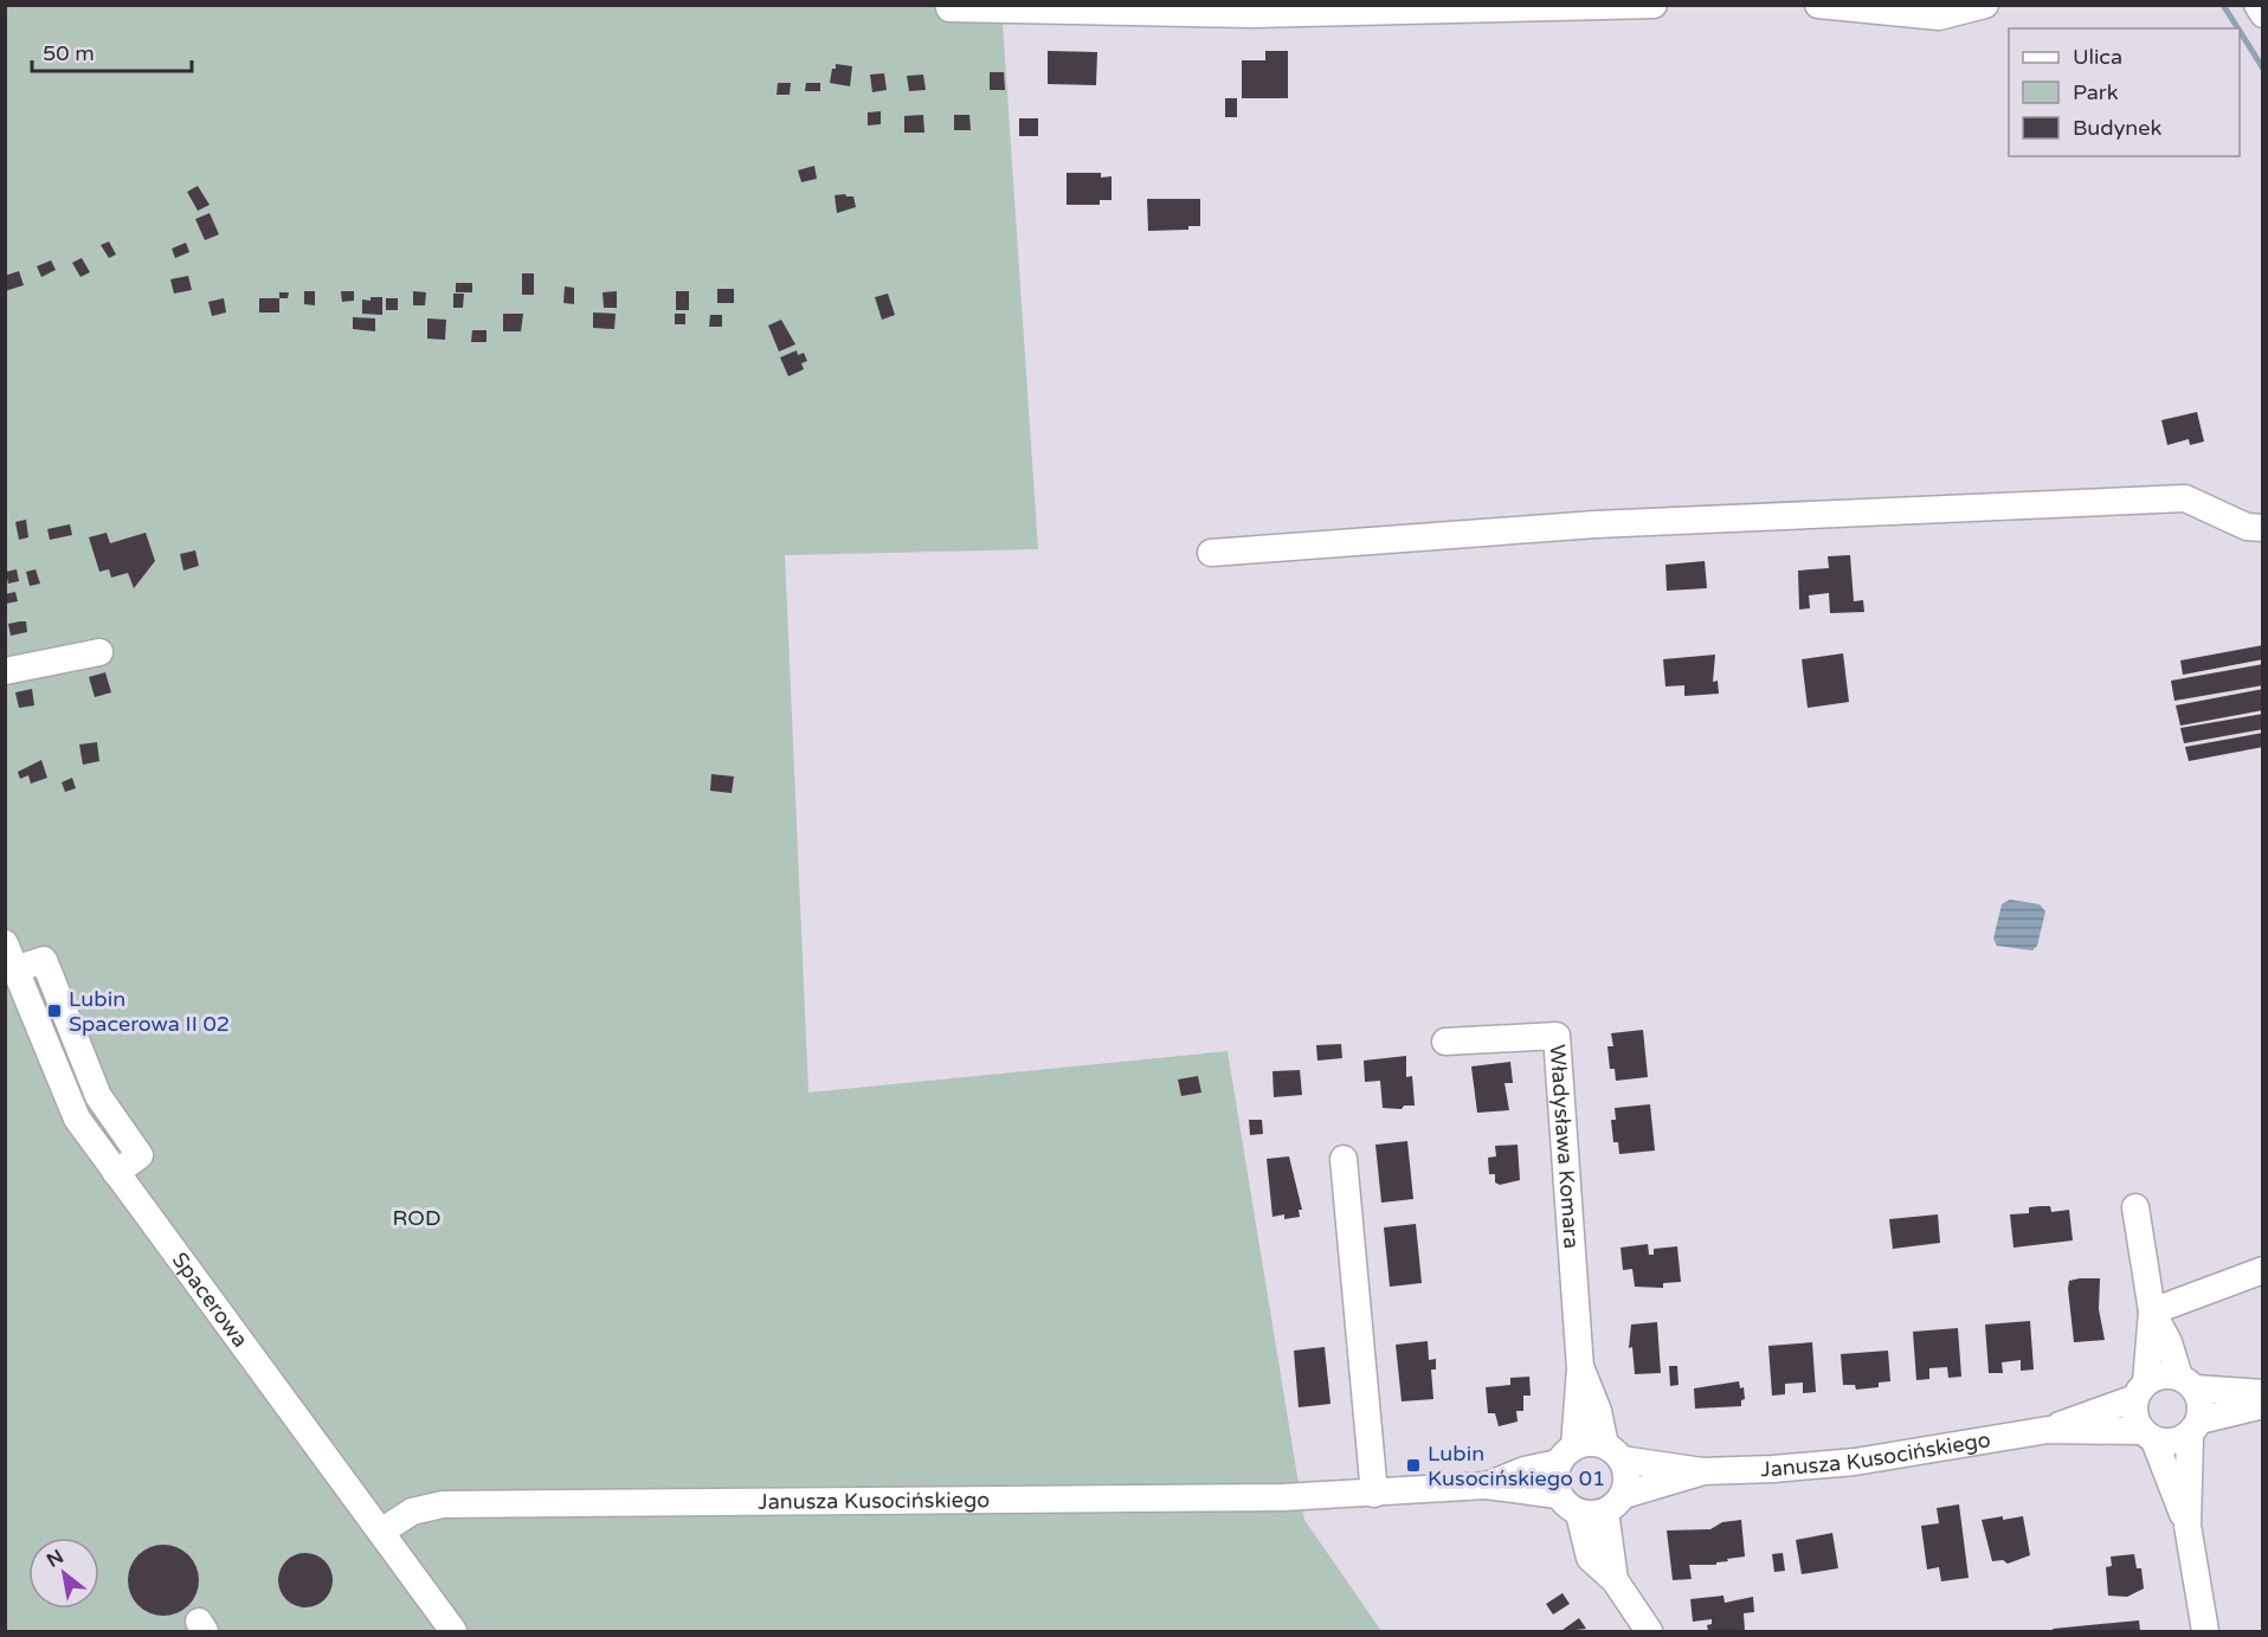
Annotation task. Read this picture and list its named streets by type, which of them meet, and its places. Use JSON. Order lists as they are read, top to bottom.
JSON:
{
  "streets": {
    "street": ["Władysława Komara", "Spacerowa", "Janusza Kusocińskiego"]
  },
  "crossings": [
    ["Spacerowa", "Janusza Kusocińskiego"]
  ],
  "parks": ["ROD"],
  "places": {
    "transit": ["Lubin Spacerowa II 02", "Lubin Kusocińskiego 01"]
  },
  "legend": ["Ulica", "Park", "Budynek"],
  "scale_bar": "50 m",
  "north": "top left"
}
